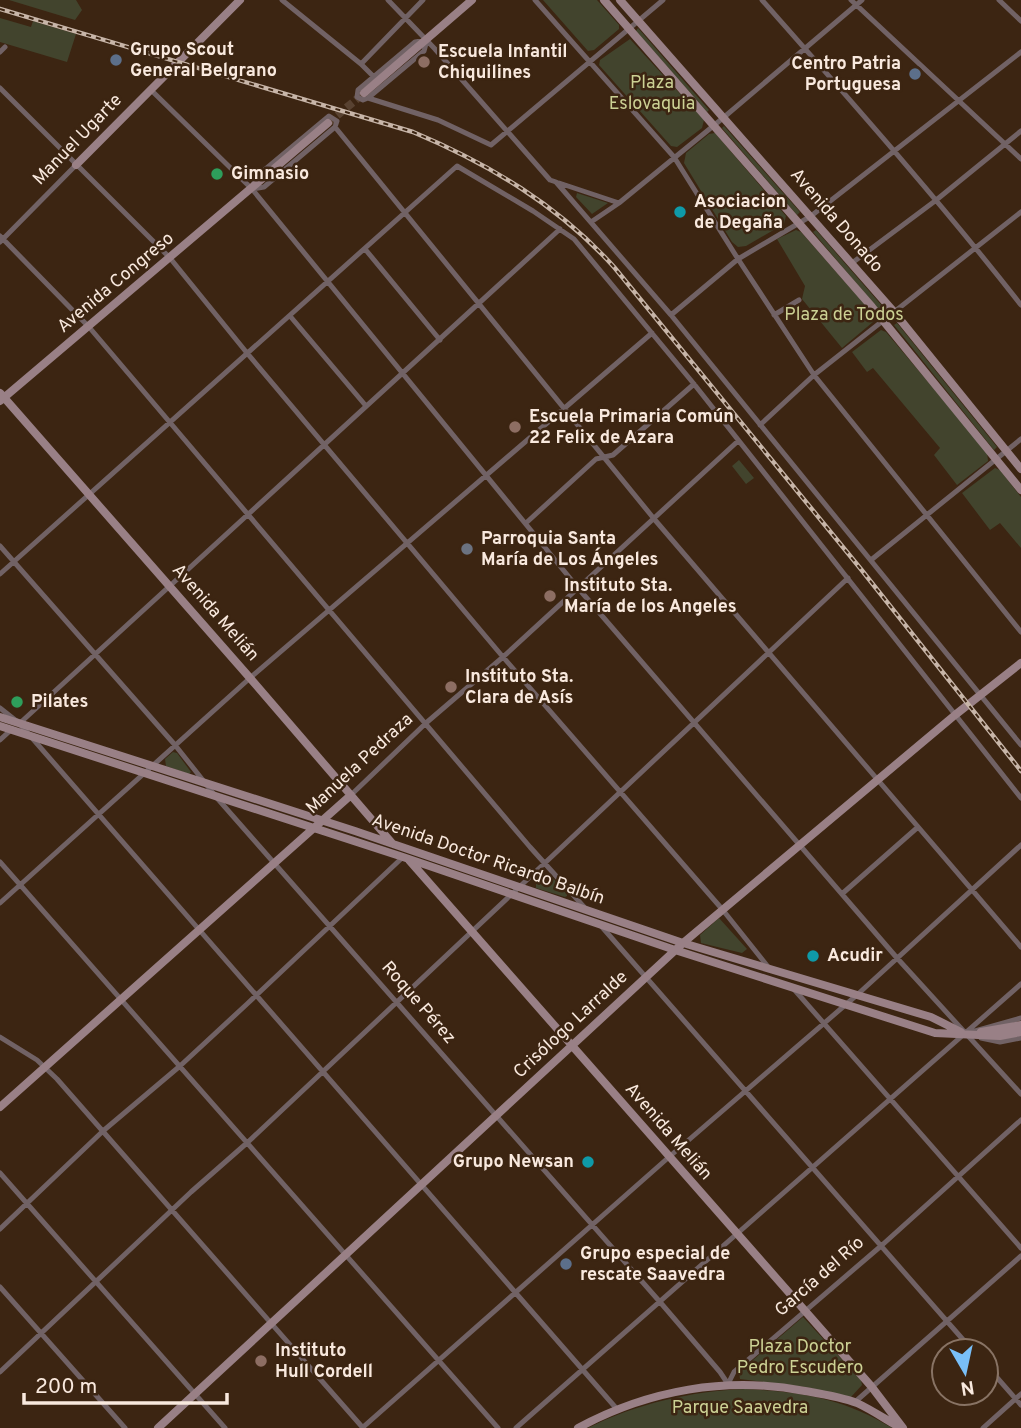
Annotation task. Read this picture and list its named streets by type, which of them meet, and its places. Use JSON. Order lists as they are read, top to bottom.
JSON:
{
  "streets": {
    "main road": [
      "Manuel Ugarte",
      "Avenida Donado",
      "Avenida Congreso",
      "Avenida Melián",
      "Manuela Pedraza",
      "Avenida Doctor Ricardo Balbín",
      "Crisólogo Larralde"
    ],
    "street": ["Roque Pérez", "García del Río"]
  },
  "crossings": [
    ["Avenida Congreso", "Avenida Melián"],
    ["Avenida Melián", "Manuela Pedraza"],
    ["Avenida Melián", "Avenida Doctor Ricardo Balbín"],
    ["Avenida Melián", "Crisólogo Larralde"],
    ["Avenida Melián", "García del Río"],
    ["Manuela Pedraza", "Avenida Doctor Ricardo Balbín"],
    ["Manuela Pedraza", "Roque Pérez"],
    ["Avenida Doctor Ricardo Balbín", "Roque Pérez"],
    ["Avenida Doctor Ricardo Balbín", "Crisólogo Larralde"],
    ["Roque Pérez", "Crisólogo Larralde"],
    ["Roque Pérez", "García del Río"]
  ],
  "parks": [
    "Plaza Eslovaquia",
    "Plaza de Todos",
    "Plaza Doctor Pedro Escudero",
    "Parque Saavedra"
  ],
  "places": [
    "Grupo Scout General Belgrano",
    "Escuela Infantil Chiquilines",
    "Centro Patria Portuguesa",
    "Gimnasio",
    "Asociacion de Degaña",
    "Escuela Primaria Común 22 Felix de Azara",
    "Parroquia Santa María de Los Ángeles",
    "Instituto Sta. María de los Angeles",
    "Instituto Sta. Clara de Asís",
    "Pilates",
    "Acudir",
    "Grupo Newsan",
    "Grupo especial de rescate Saavedra",
    "Instituto Hull Cordell"
  ],
  "scale_bar": "200 m",
  "north": "bottom"
}
